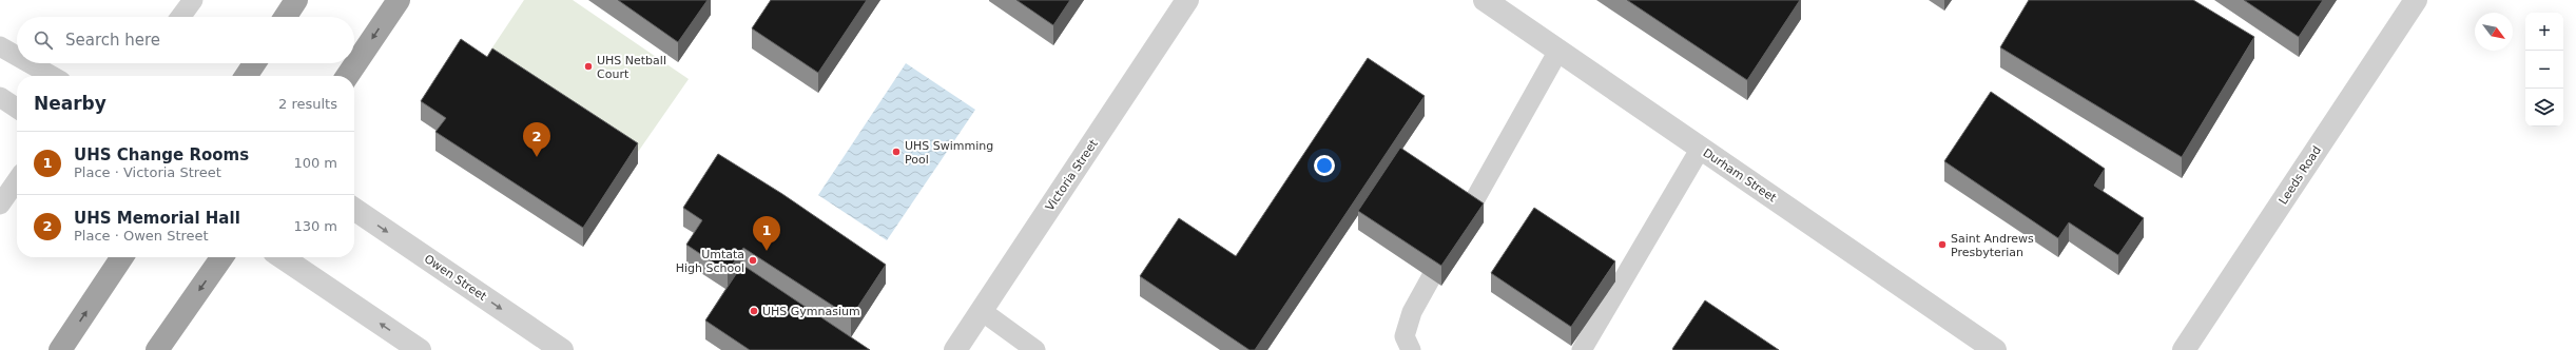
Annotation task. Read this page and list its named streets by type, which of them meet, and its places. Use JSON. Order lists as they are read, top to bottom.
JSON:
{
  "streets": {
    "street": [
      "Victoria Street",
      "Durham Street",
      "Leeds Road",
      "Owen Street"
    ]
  },
  "places": [
    "UHS Netball Court",
    "UHS Swimming Pool",
    "Saint Andrews Presbyterian",
    "Umtata High School",
    "UHS Gymnasium"
  ],
  "north": "bottom right",
  "page": {
    "map_buttons": ["+", "−"],
    "search": "Search here",
    "heading": ["Nearby", "2 results"],
    "pins": ["2", "1"],
    "list": [
      {
        "mark": "1",
        "name": "UHS Change Rooms",
        "note": "Place · Victoria Street",
        "value": "100 m"
      },
      {
        "mark": "2",
        "name": "UHS Memorial Hall",
        "note": "Place · Owen Street",
        "value": "130 m"
      }
    ]
  }
}
